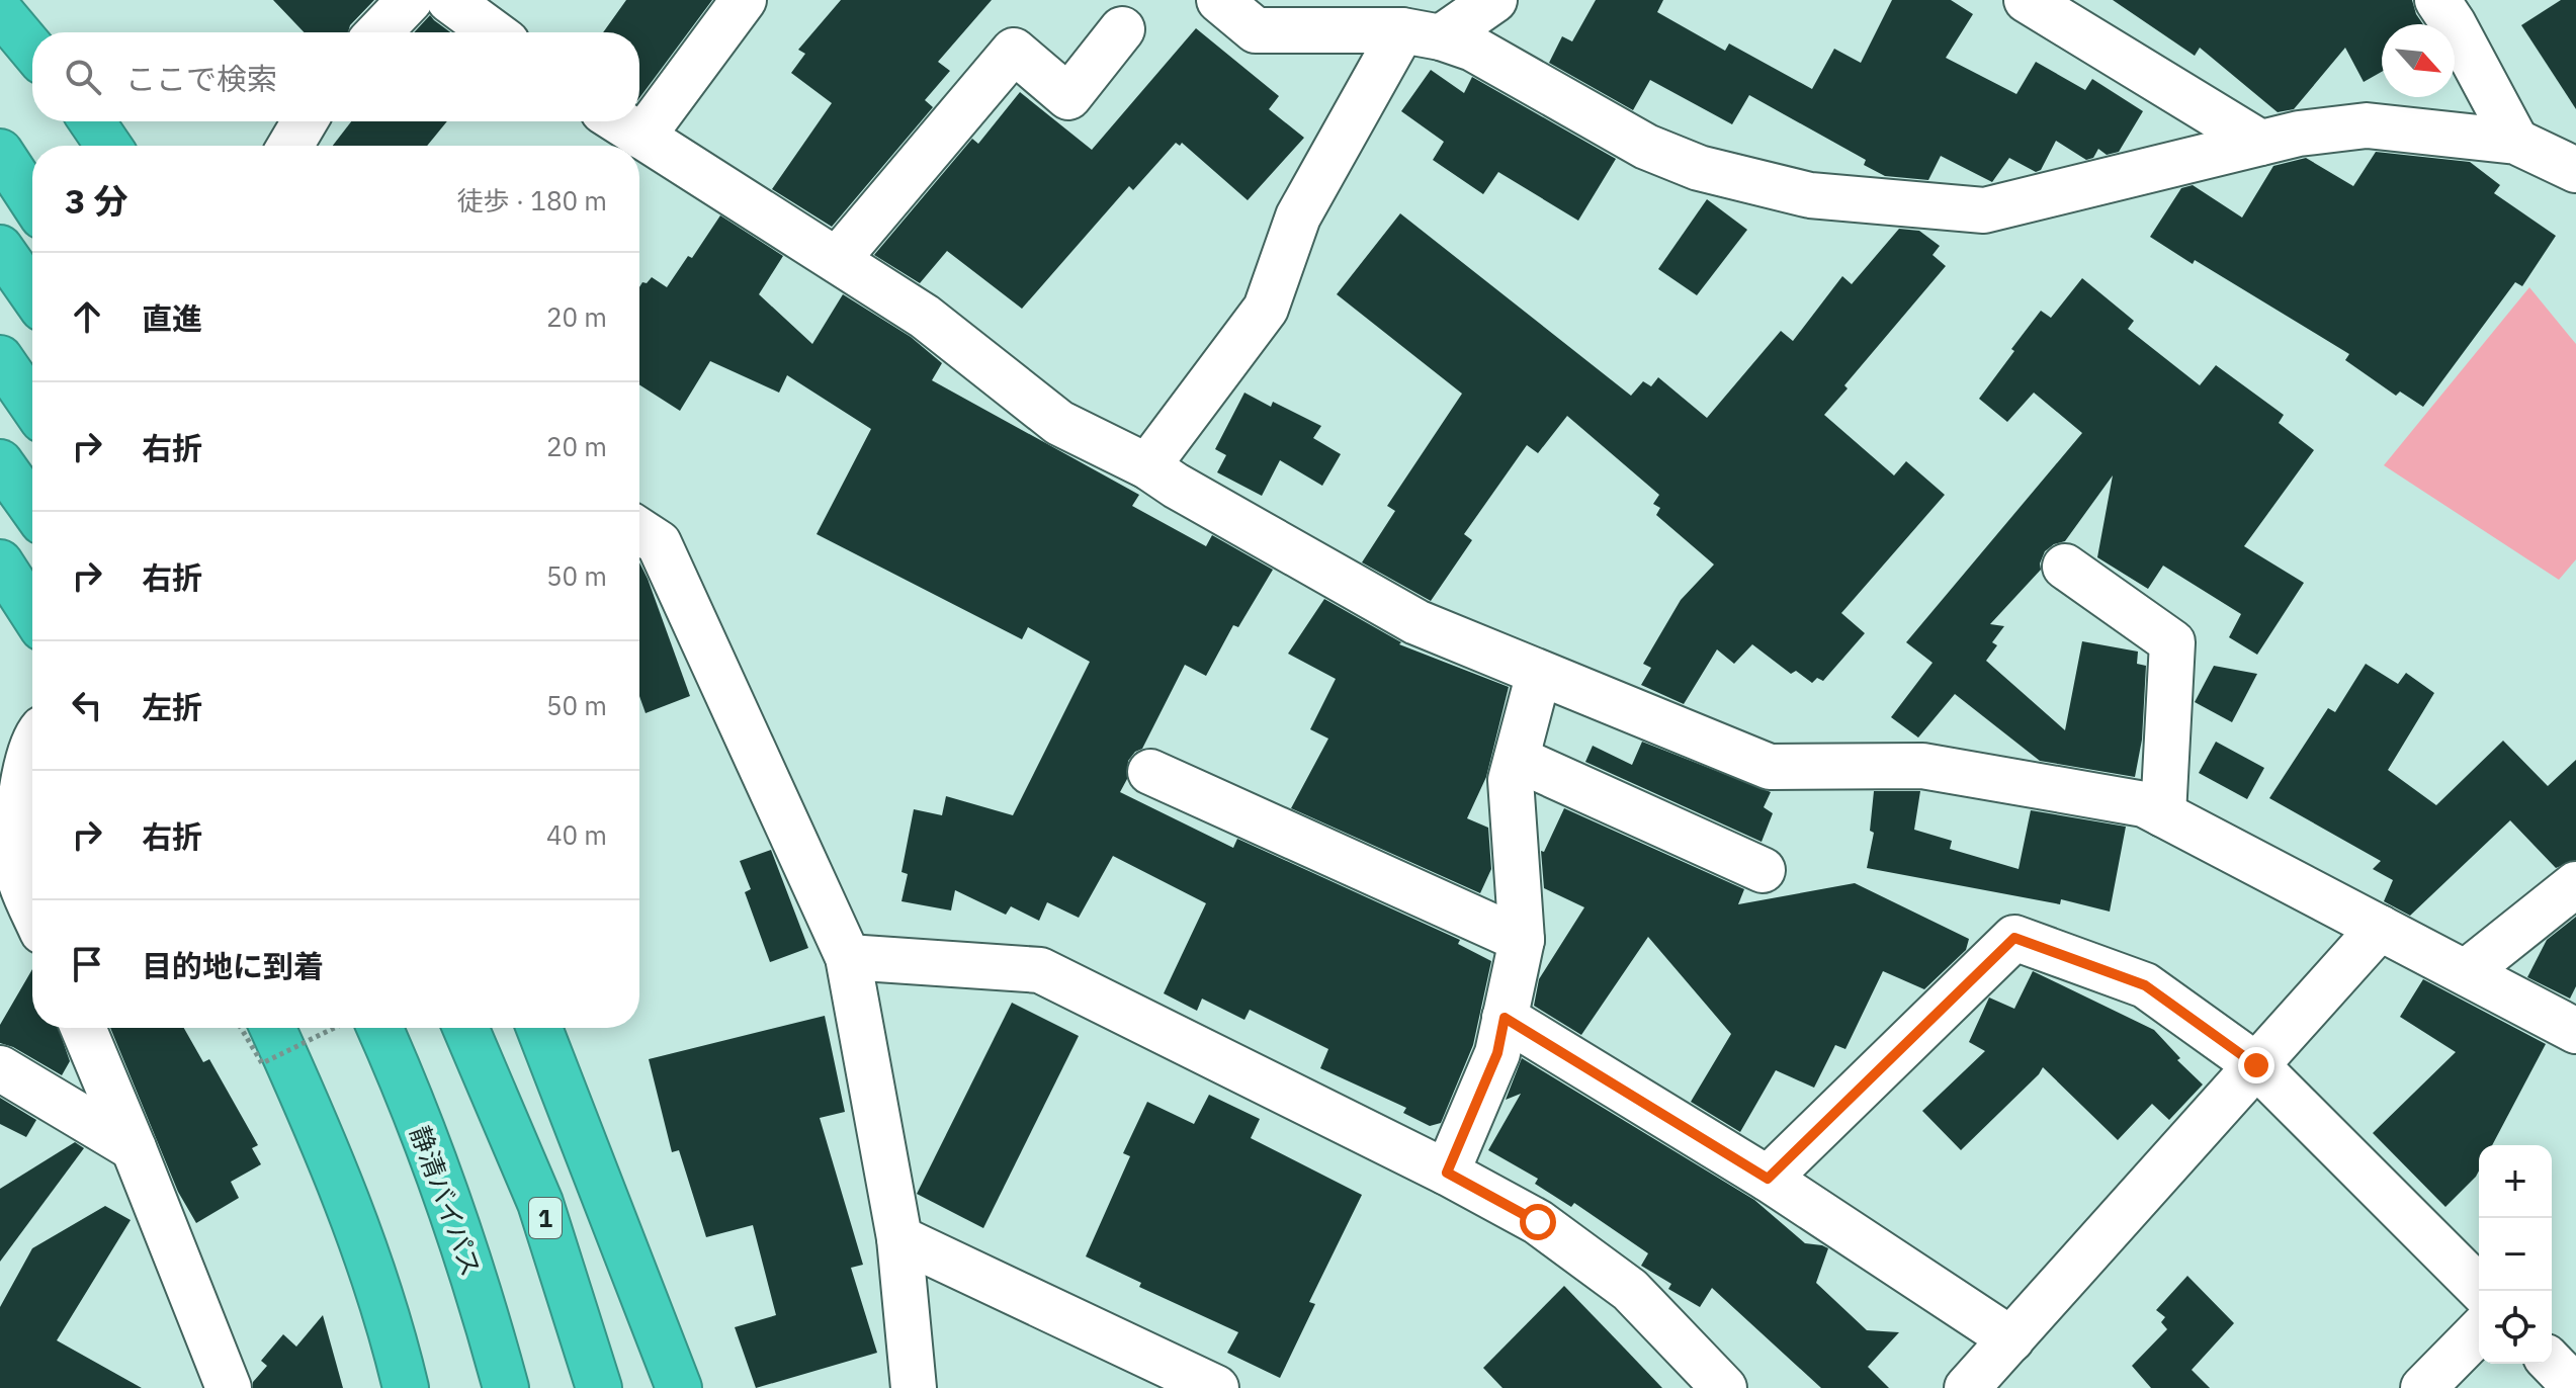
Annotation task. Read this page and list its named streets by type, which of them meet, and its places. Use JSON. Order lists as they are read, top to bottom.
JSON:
{
  "streets": {
    "highway": ["静清バイパス", "1"]
  },
  "north": "bottom right",
  "page": {
    "search": "ここで検索",
    "heading": ["3 分", "徒歩 · 180 m"],
    "list": [
      ["直進", "20 m"],
      ["右折", "20 m"],
      ["右折", "50 m"],
      ["左折", "50 m"],
      ["右折", "40 m"],
      "目的地に到着"
    ],
    "map_buttons": ["+", "−"]
  }
}
